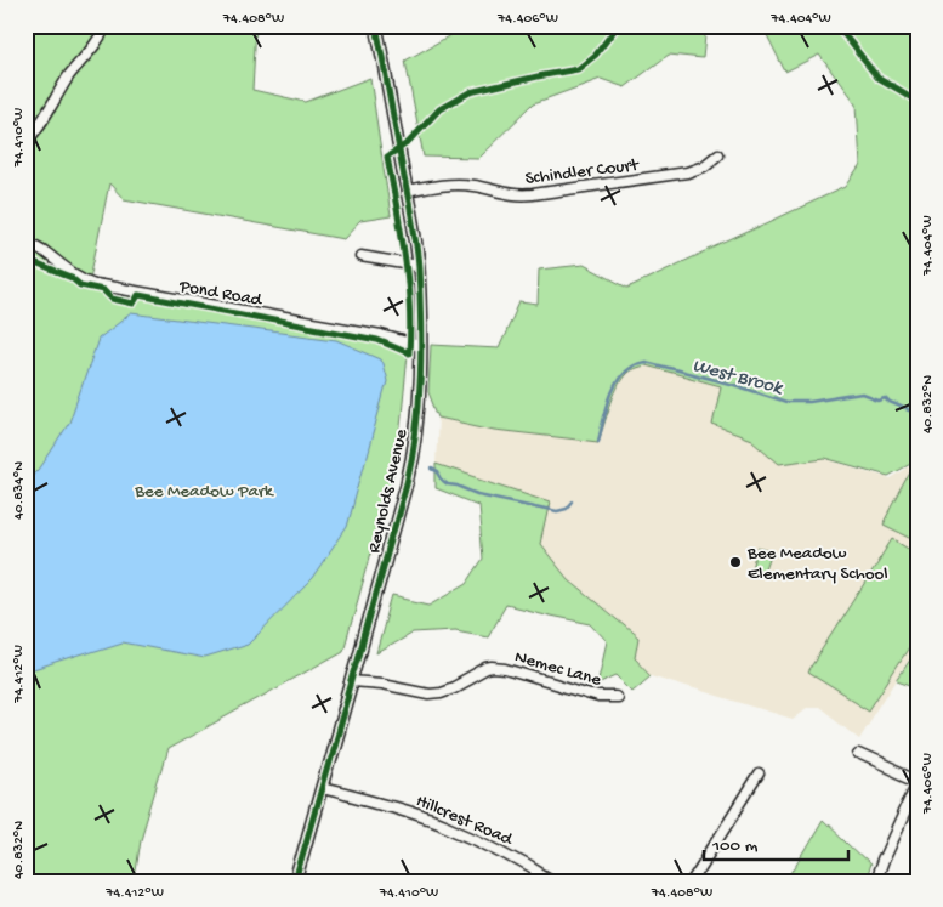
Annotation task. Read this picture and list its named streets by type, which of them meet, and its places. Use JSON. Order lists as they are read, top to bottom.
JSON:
{
  "streets": {
    "street": [
      "Schindler Court",
      "Pond Road",
      "Reynolds Avenue",
      "Nemec Lane",
      "Hillcrest Road"
    ]
  },
  "crossings": [
    ["Schindler Court", "Reynolds Avenue"],
    ["Pond Road", "Reynolds Avenue"],
    ["Reynolds Avenue", "Nemec Lane"],
    ["Reynolds Avenue", "Hillcrest Road"]
  ],
  "water": ["West Brook"],
  "parks": ["Bee Meadow Park"],
  "places": ["Bee Meadow Elementary School"],
  "scale_bar": "100 m",
  "coordinates": [
    "74.408°W",
    "74.406°W",
    "74.404°W",
    "74.410°W",
    "40.832°N",
    "40.834°N",
    "74.412°W"
  ]
}
